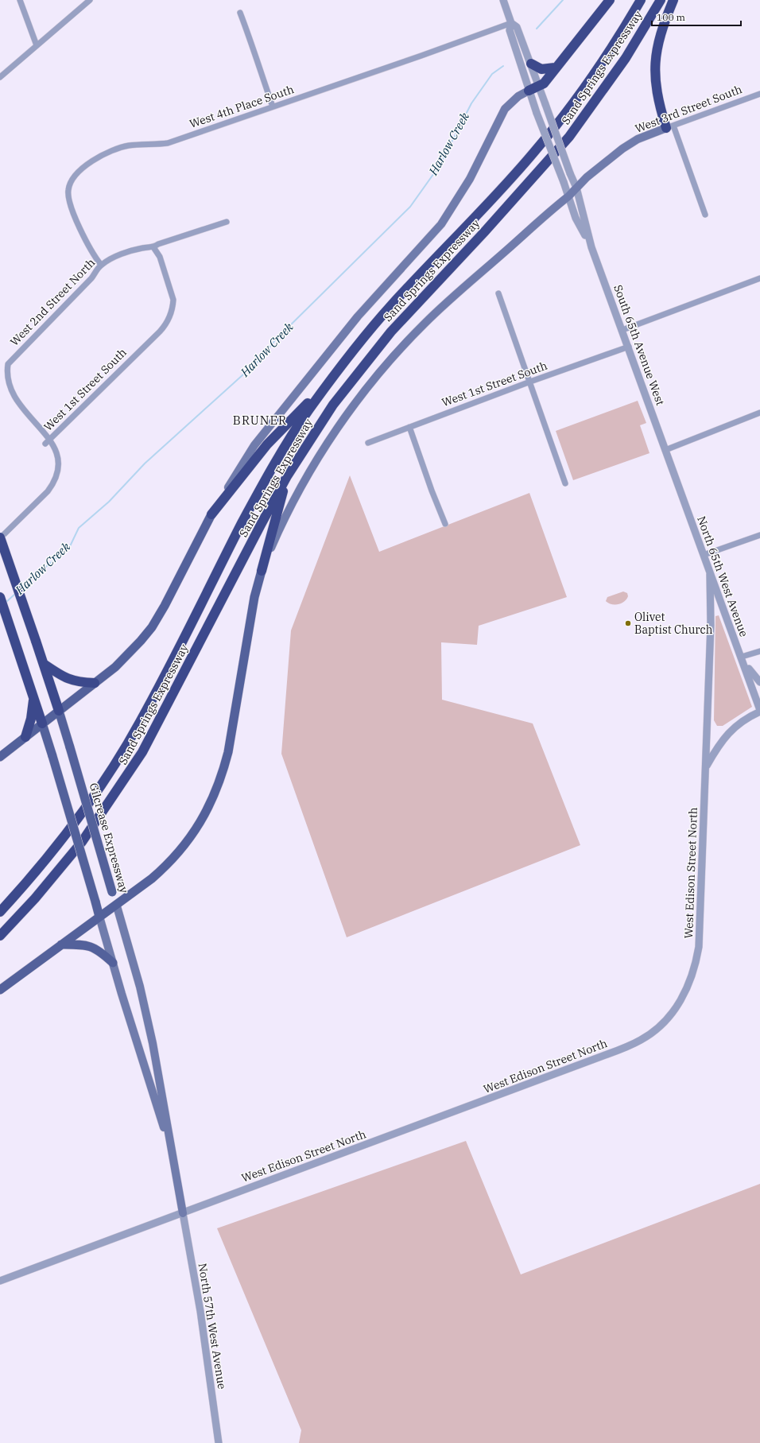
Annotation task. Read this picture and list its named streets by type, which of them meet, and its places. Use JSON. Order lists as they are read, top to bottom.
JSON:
{
  "streets": {
    "highway": ["Sand Springs Expressway", "Gilcrease Expressway"],
    "main road": ["West 3rd Street South"],
    "street": [
      "West 4th Place South",
      "West 2nd Street North",
      "South 65th Avenue West",
      "West 1st Street South",
      "North 65th West Avenue",
      "West Edison Street North",
      "North 57th West Avenue"
    ]
  },
  "crossings": [
    ["West 4th Place South", "West 2nd Street North"],
    ["West 4th Place South", "South 65th Avenue West"],
    ["West 3rd Street South", "South 65th Avenue West"],
    ["West 2nd Street North", "West 1st Street South"],
    ["South 65th Avenue West", "West 1st Street South"],
    ["South 65th Avenue West", "North 65th West Avenue"],
    ["West 1st Street South", "Gilcrease Expressway"],
    ["North 65th West Avenue", "West Edison Street North"],
    ["Gilcrease Expressway", "West Edison Street North"],
    ["Gilcrease Expressway", "North 57th West Avenue"],
    ["West Edison Street North", "North 57th West Avenue"]
  ],
  "districts": ["BRUNER"],
  "water": ["Harlow Creek"],
  "places": ["Olivet Baptist Church"],
  "scale_bar": "100 m"
}
